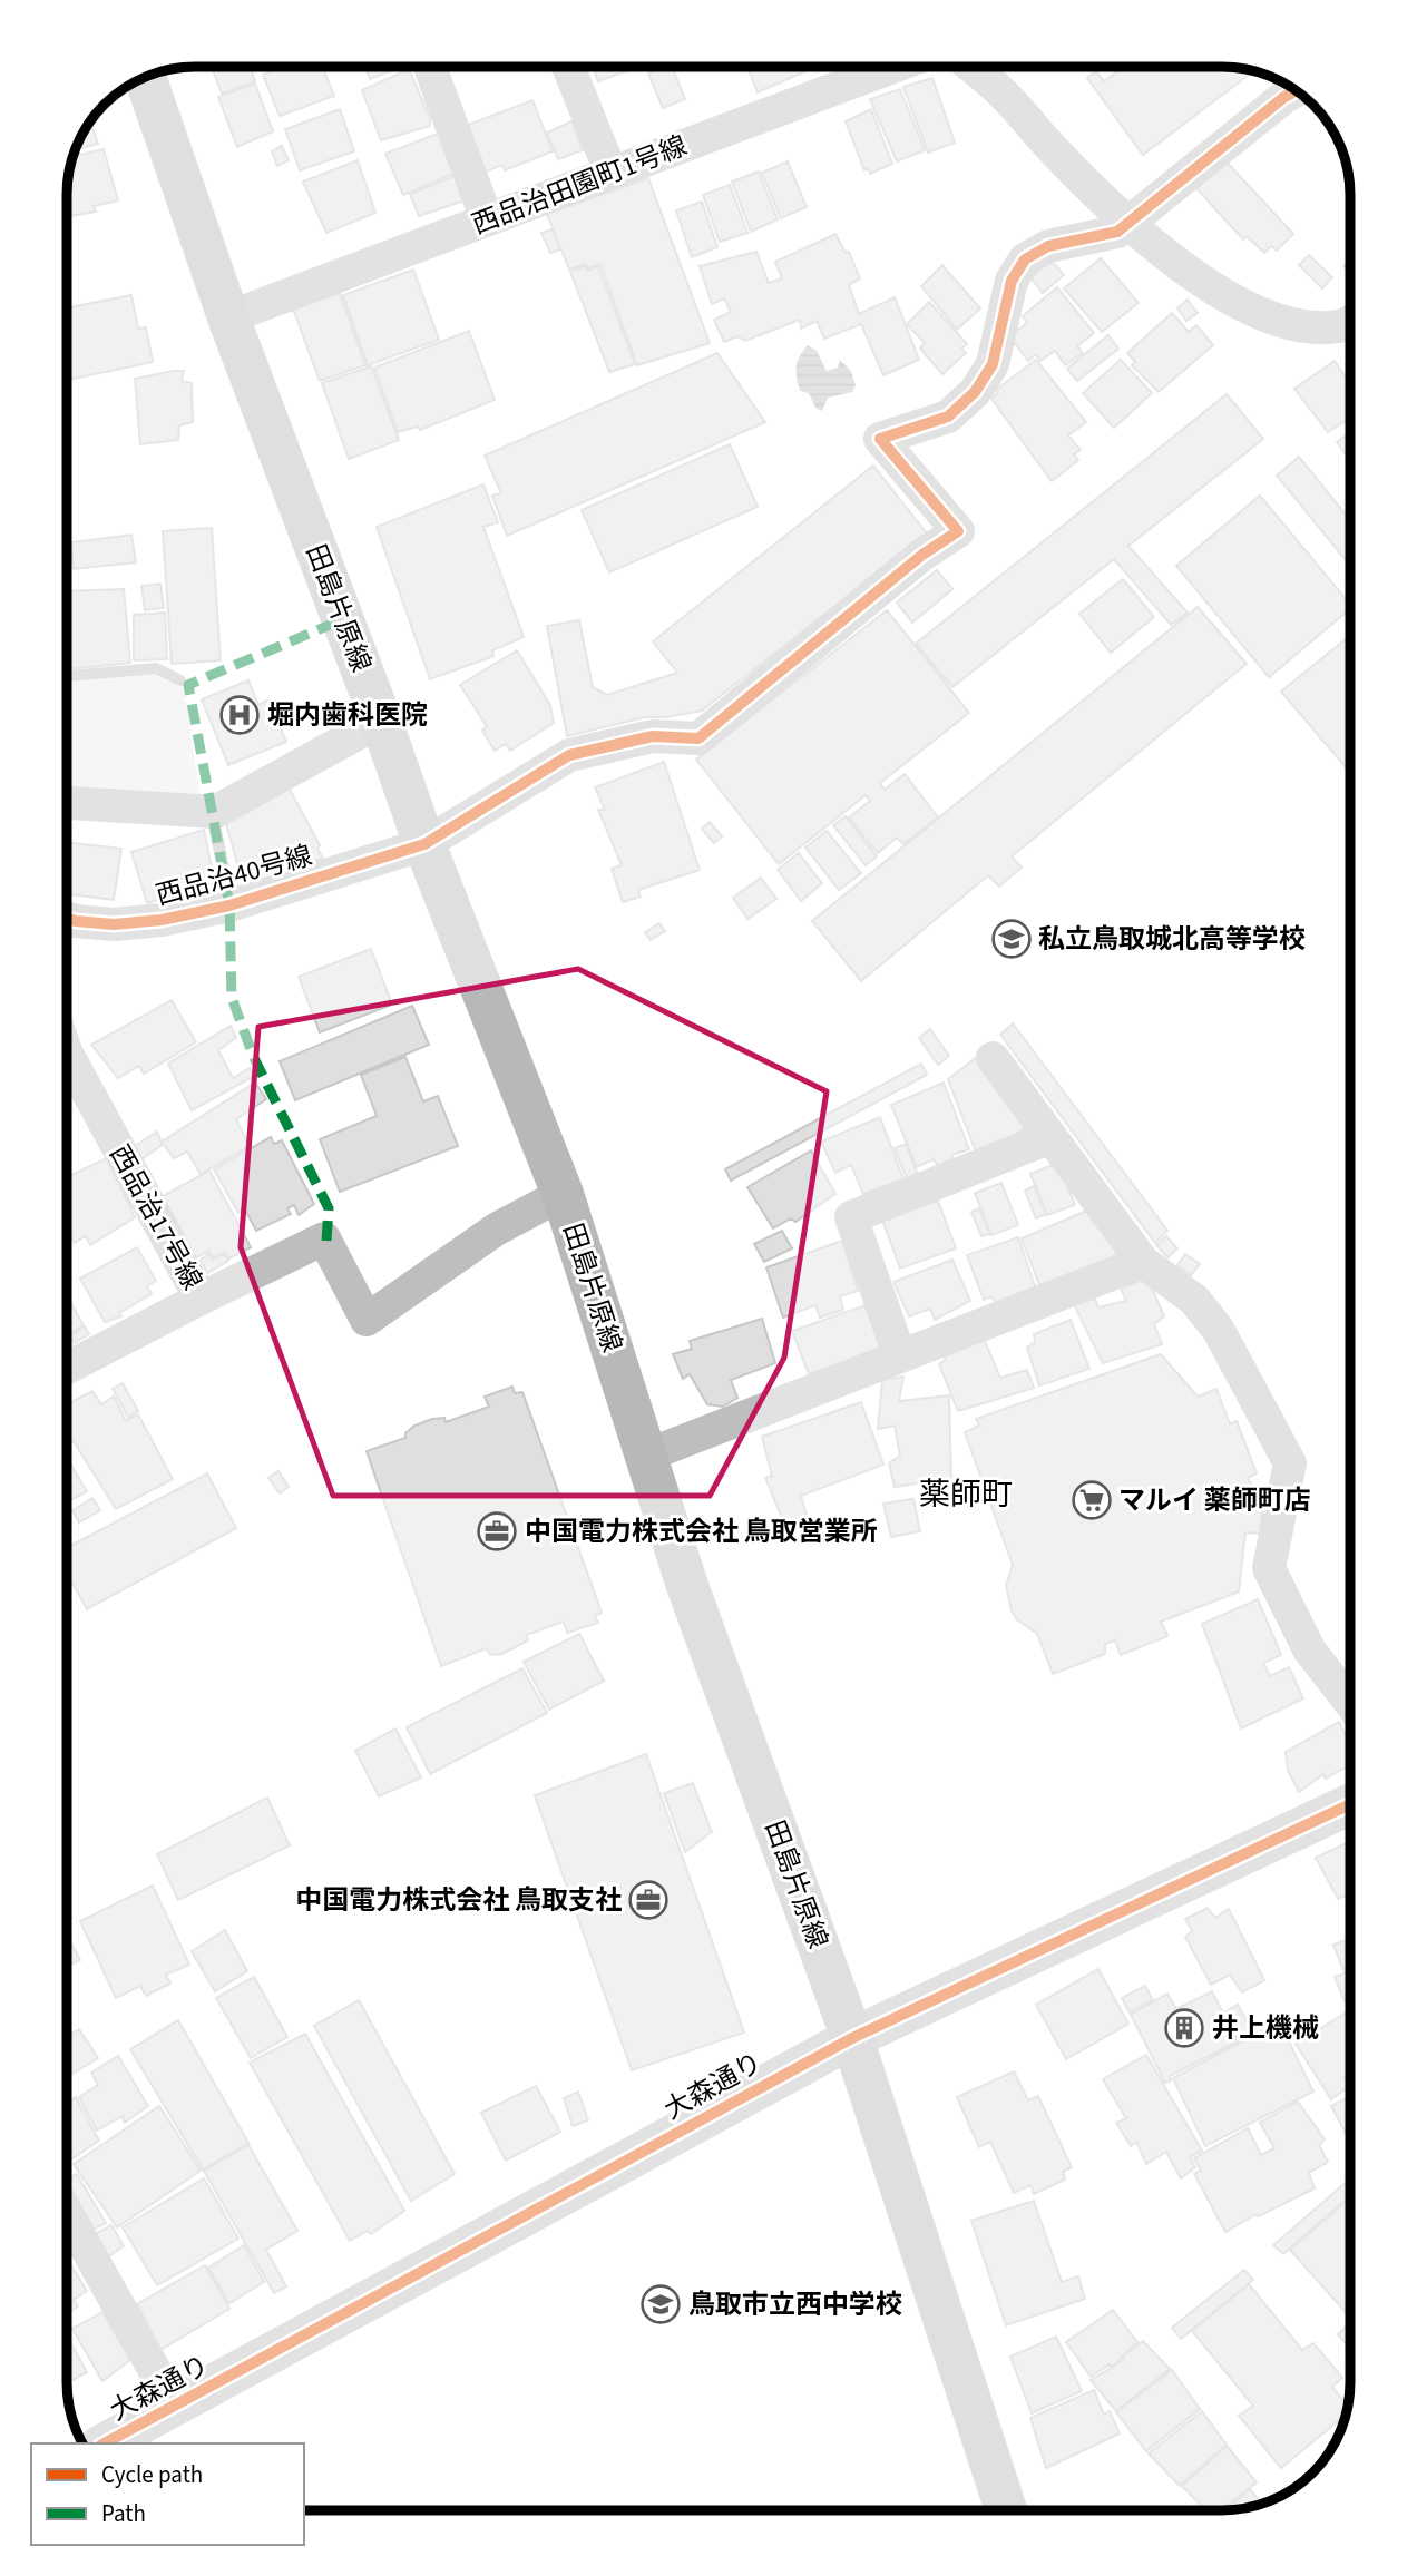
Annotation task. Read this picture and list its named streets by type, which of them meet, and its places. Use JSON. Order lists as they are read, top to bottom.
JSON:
{
  "streets": {
    "main road": ["田島片原線"],
    "street": [
      "西品治田園町1号線",
      "西品治40号線",
      "西品治17号線",
      "大森通り"
    ]
  },
  "crossings": [
    ["西品治田園町1号線", "田島片原線"],
    ["田島片原線", "西品治40号線"],
    ["田島片原線", "西品治17号線"],
    ["田島片原線", "大森通り"]
  ],
  "districts": ["薬師町"],
  "places": {
    "hospital": ["堀内歯科医院"],
    "school or university": ["私立鳥取城北高等学校", "鳥取市立西中学校"],
    "supermarket": ["マルイ 薬師町店"],
    "office": ["中国電力株式会社 鳥取営業所", "中国電力株式会社 鳥取支社"],
    "building": ["井上機械"]
  },
  "legend": ["Cycle path", "Path"]
}
